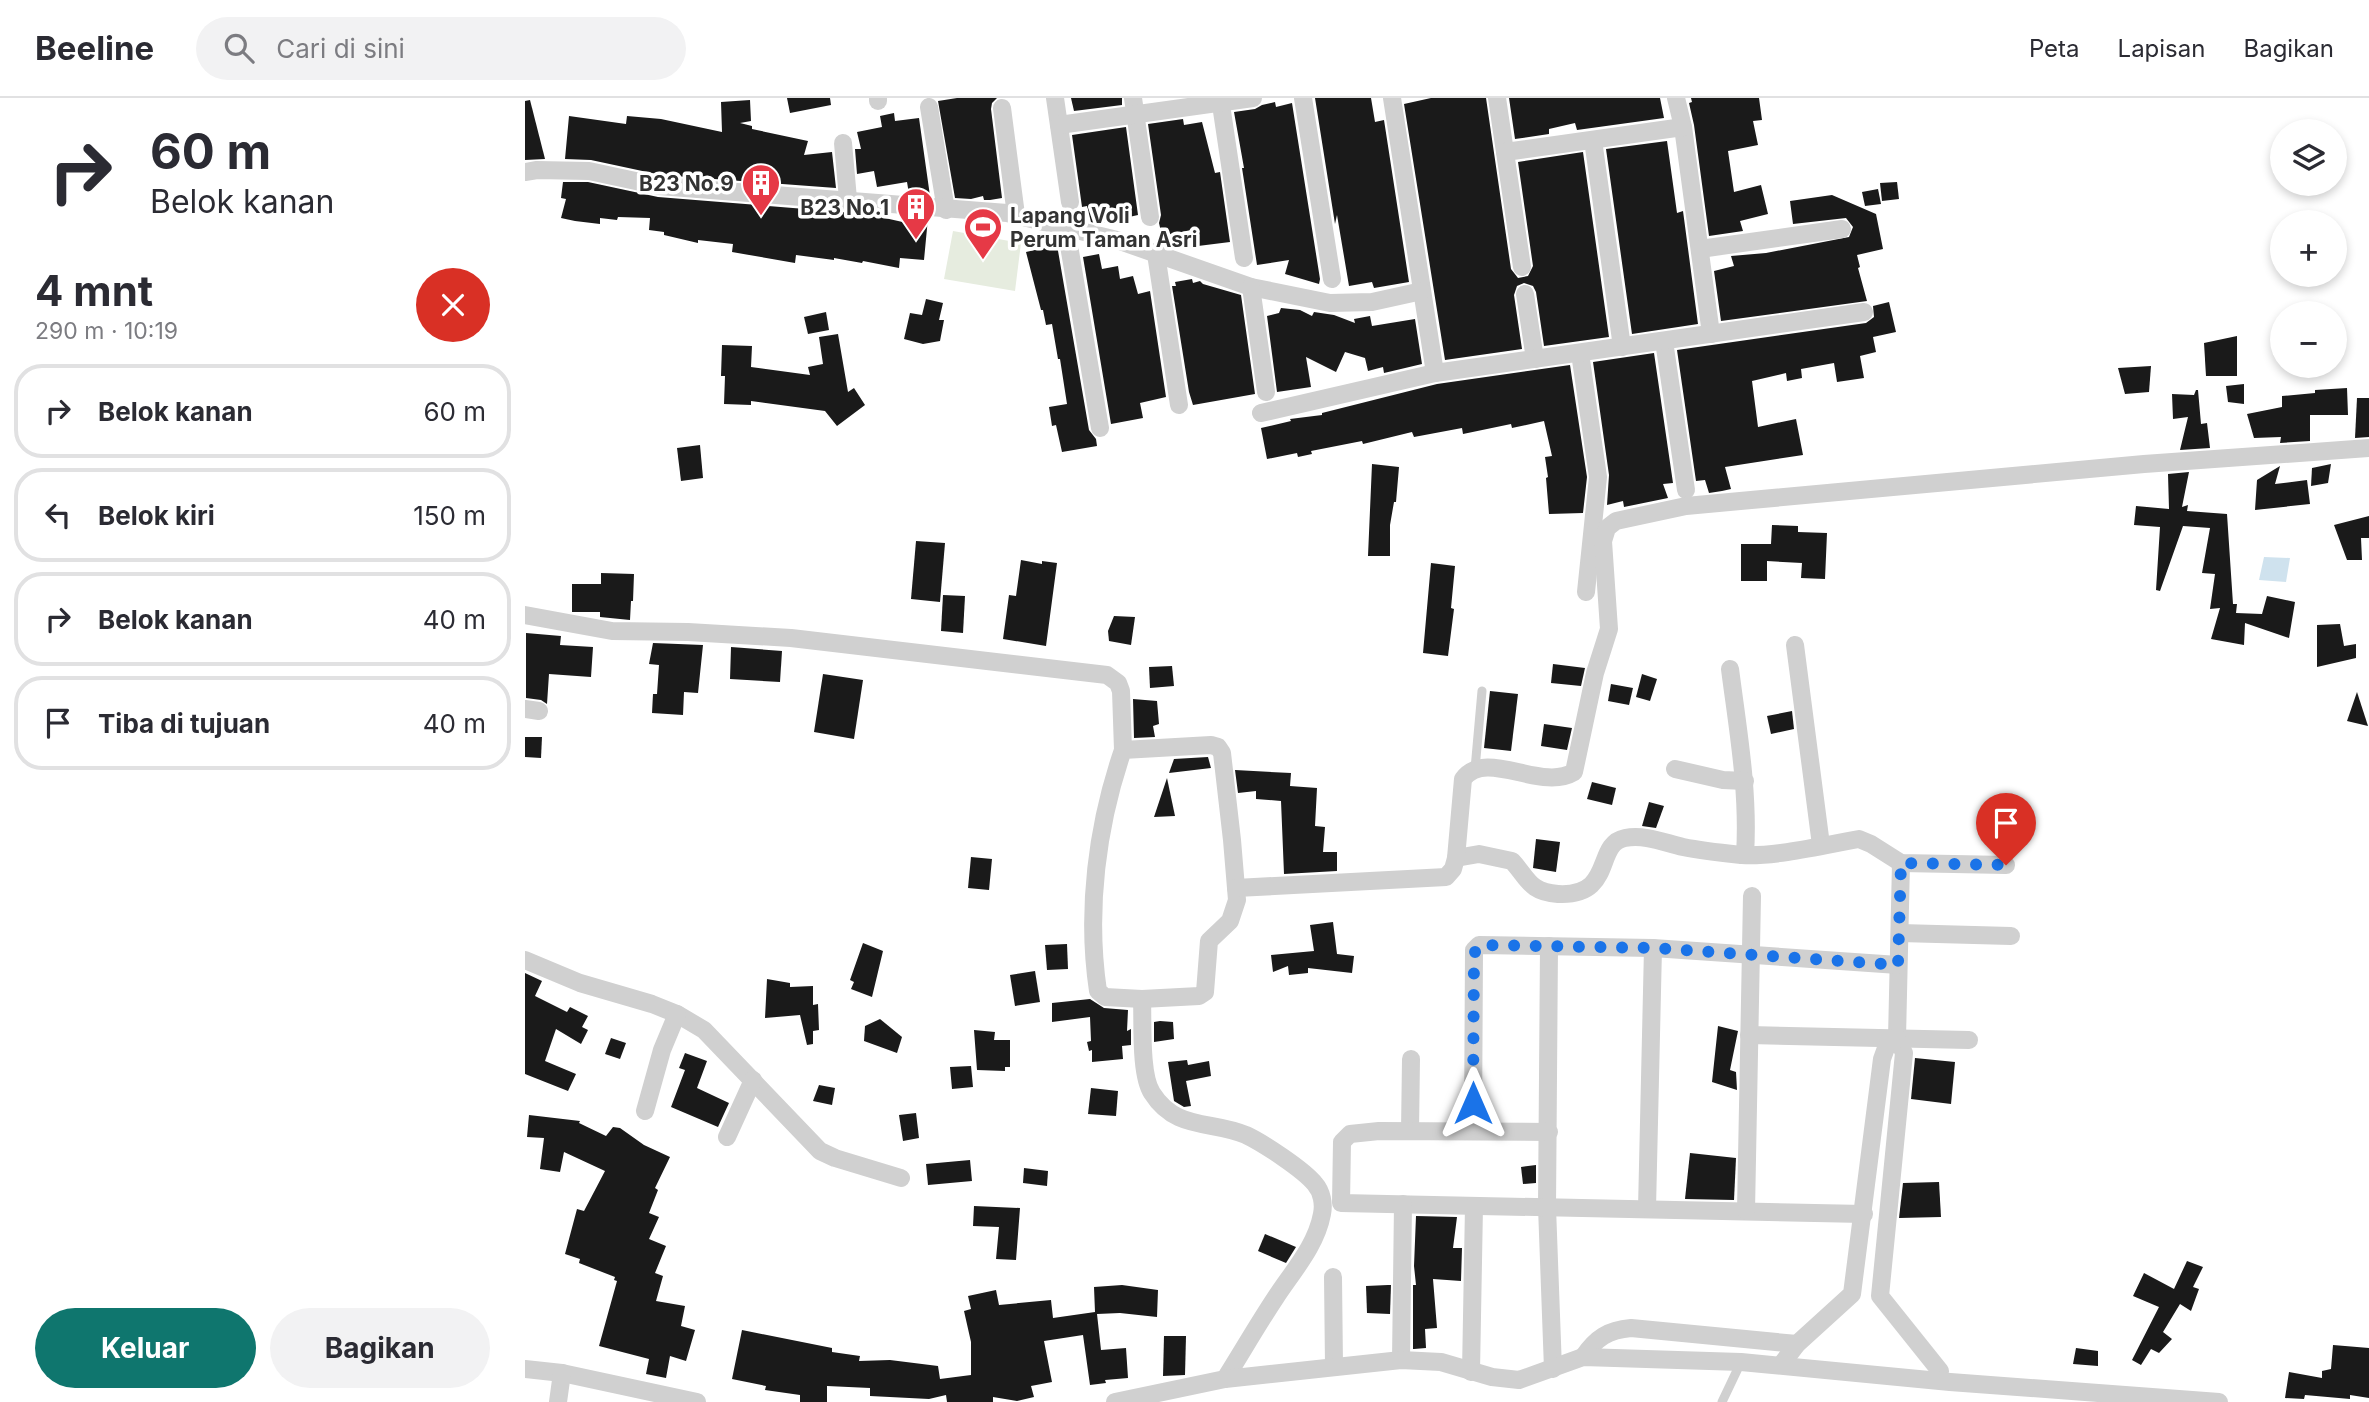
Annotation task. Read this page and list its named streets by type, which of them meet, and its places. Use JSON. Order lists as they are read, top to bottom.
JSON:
{
  "places": {
    "building": ["B23 No.9", "B23 No.1"],
    "sports": ["Lapang Voli Perum Taman Asri"]
  },
  "page": {
    "header": "Beeline",
    "search": "Cari di sini",
    "nav": ["Peta", "Lapisan", "Bagikan"],
    "turn": ["60 m", "Belok kanan"],
    "map_buttons": ["+", "−"],
    "heading": ["4 mnt", "290 m · 10:19"],
    "list": [
      {
        "name": "Belok kanan",
        "value": "60 m"
      },
      {
        "name": "Belok kiri",
        "value": "150 m"
      },
      {
        "name": "Belok kanan",
        "value": "40 m"
      },
      {
        "name": "Tiba di tujuan",
        "value": "40 m"
      }
    ],
    "buttons": ["Keluar", "Bagikan"]
  }
}
